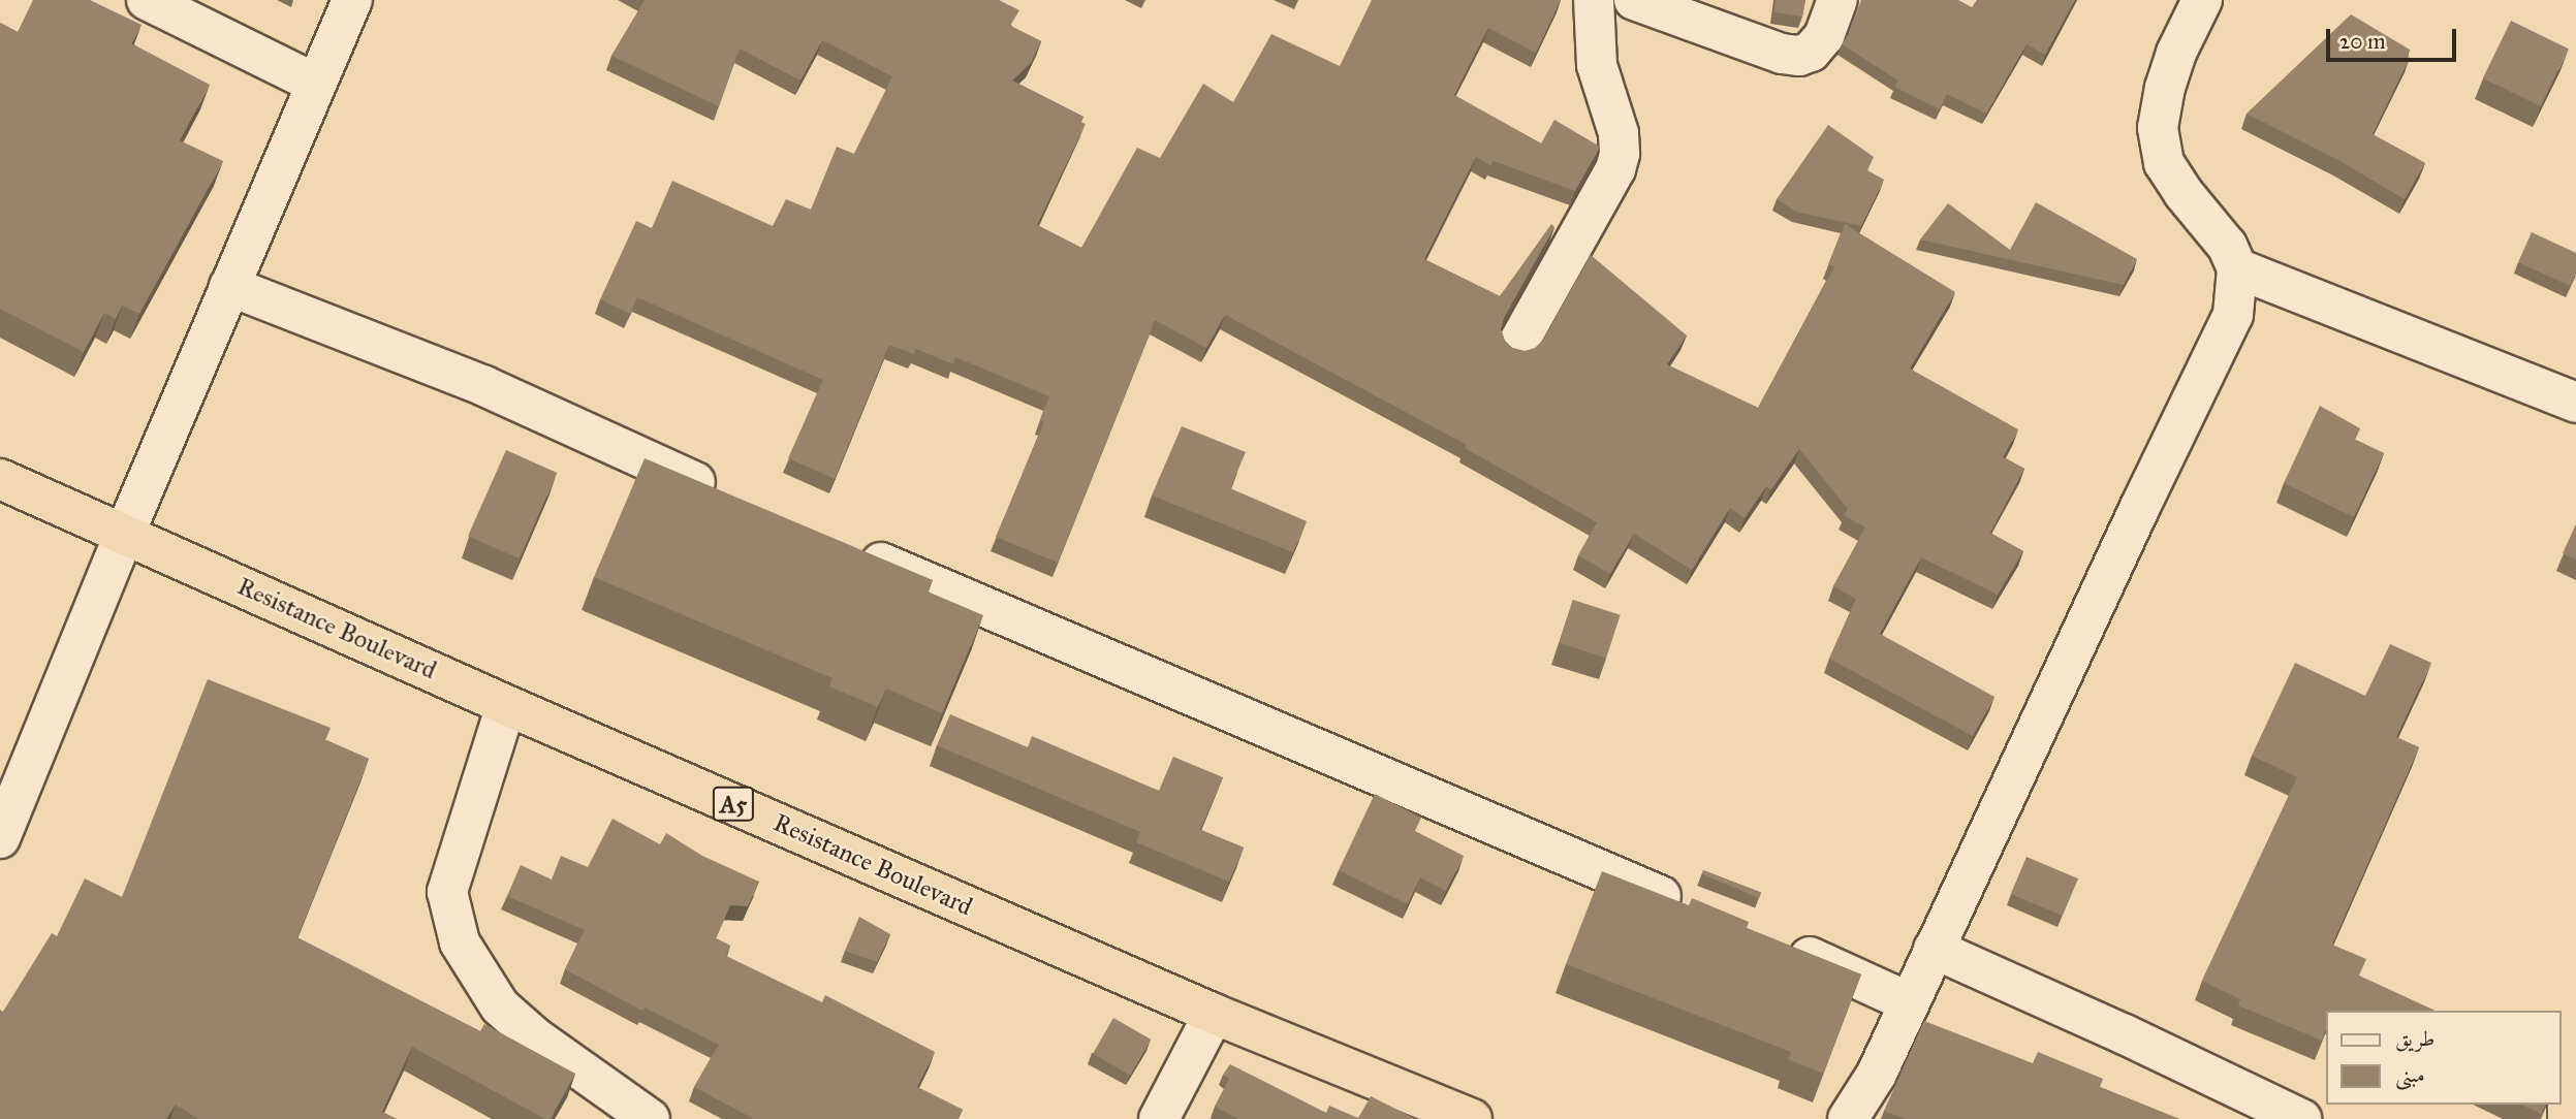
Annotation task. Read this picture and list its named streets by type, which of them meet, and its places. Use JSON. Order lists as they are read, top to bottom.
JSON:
{
  "streets": {
    "highway": ["Resistance Boulevard", "A5"]
  },
  "legend": ["طريق", "مبنى"],
  "scale_bar": "20 m"
}
